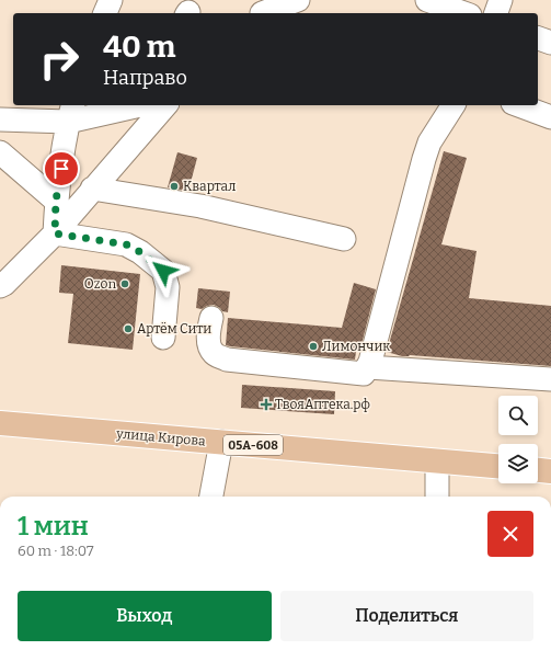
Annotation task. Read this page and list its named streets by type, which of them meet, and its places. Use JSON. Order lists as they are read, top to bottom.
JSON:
{
  "streets": {
    "main road": ["улица Кирова", "05А-608"]
  },
  "places": {
    "other": [
      "Квартал",
      "Ozon",
      "Артём Сити",
      "Лимончик"
    ],
    "health": ["ТвояАптека.рф"]
  },
  "page": {
    "turn": ["40 m", "Направо"],
    "heading": ["1 мин", "60 m · 18:07"],
    "buttons": ["Выход", "Поделиться"]
  }
}
